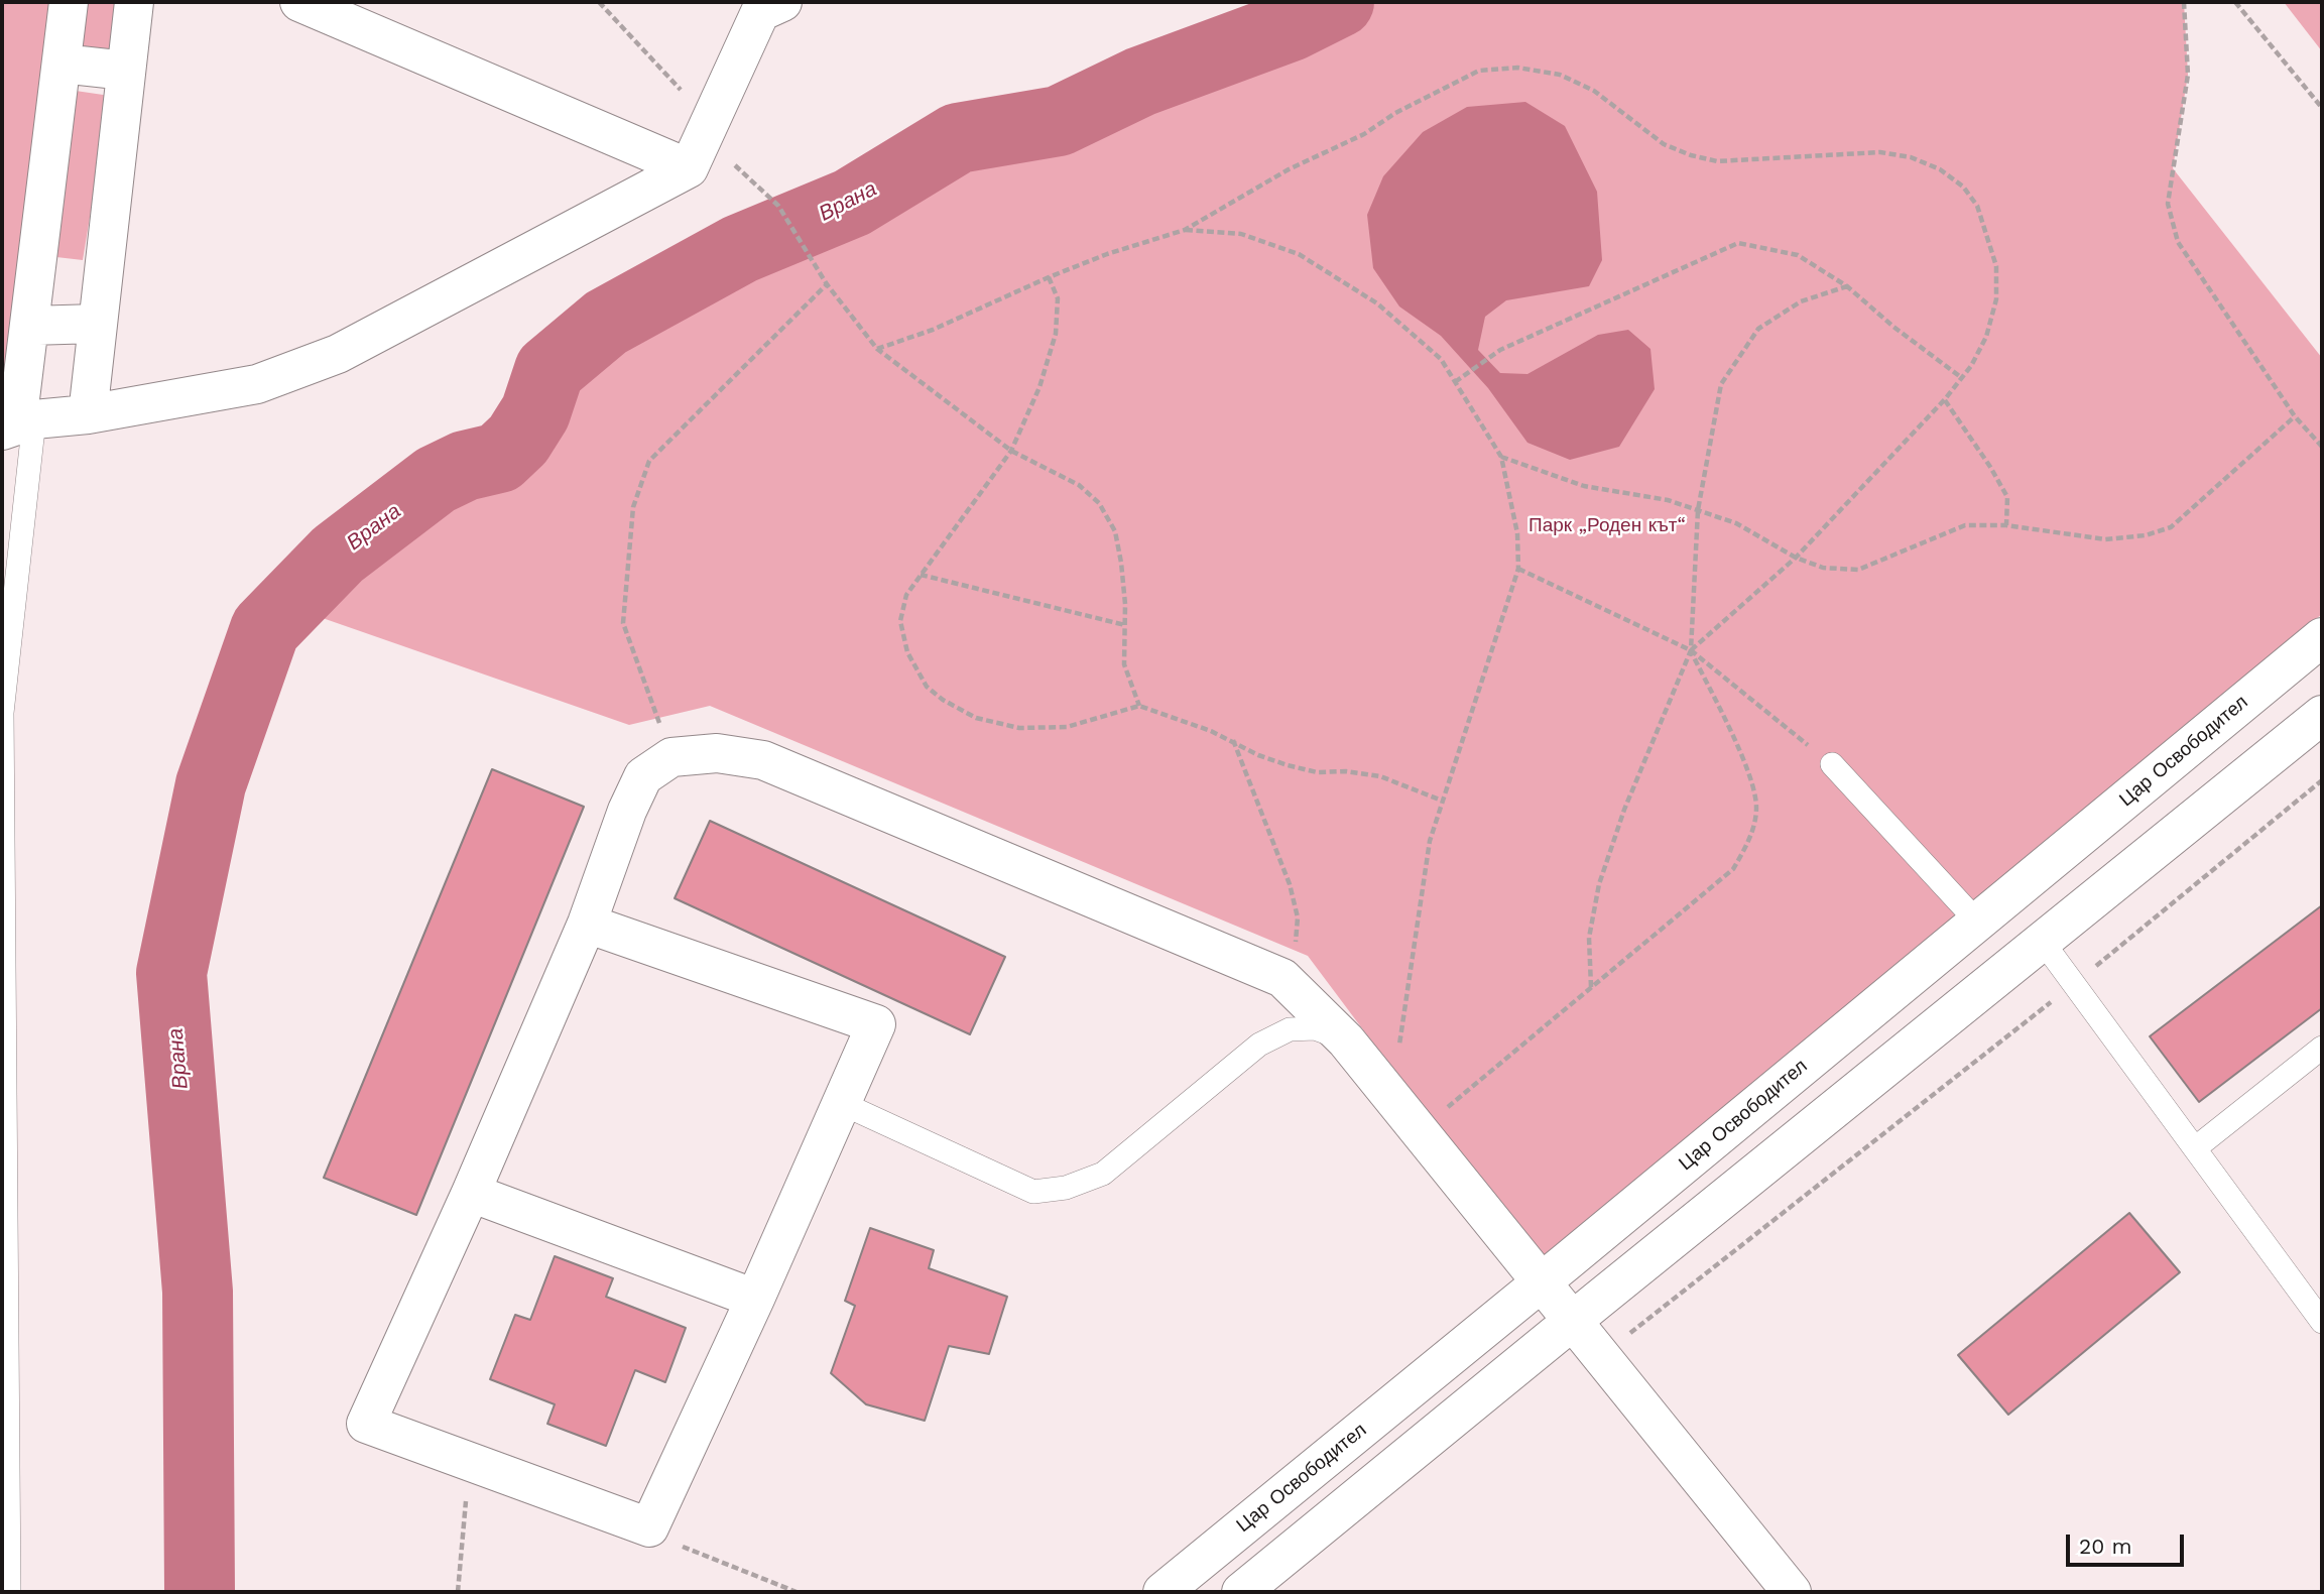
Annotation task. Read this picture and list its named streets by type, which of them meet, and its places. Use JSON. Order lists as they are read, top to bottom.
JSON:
{
  "streets": {
    "street": ["Цар Освободител"]
  },
  "water": ["Врана"],
  "parks": ["Парк „Роден кът“"],
  "scale_bar": "20 m"
}
